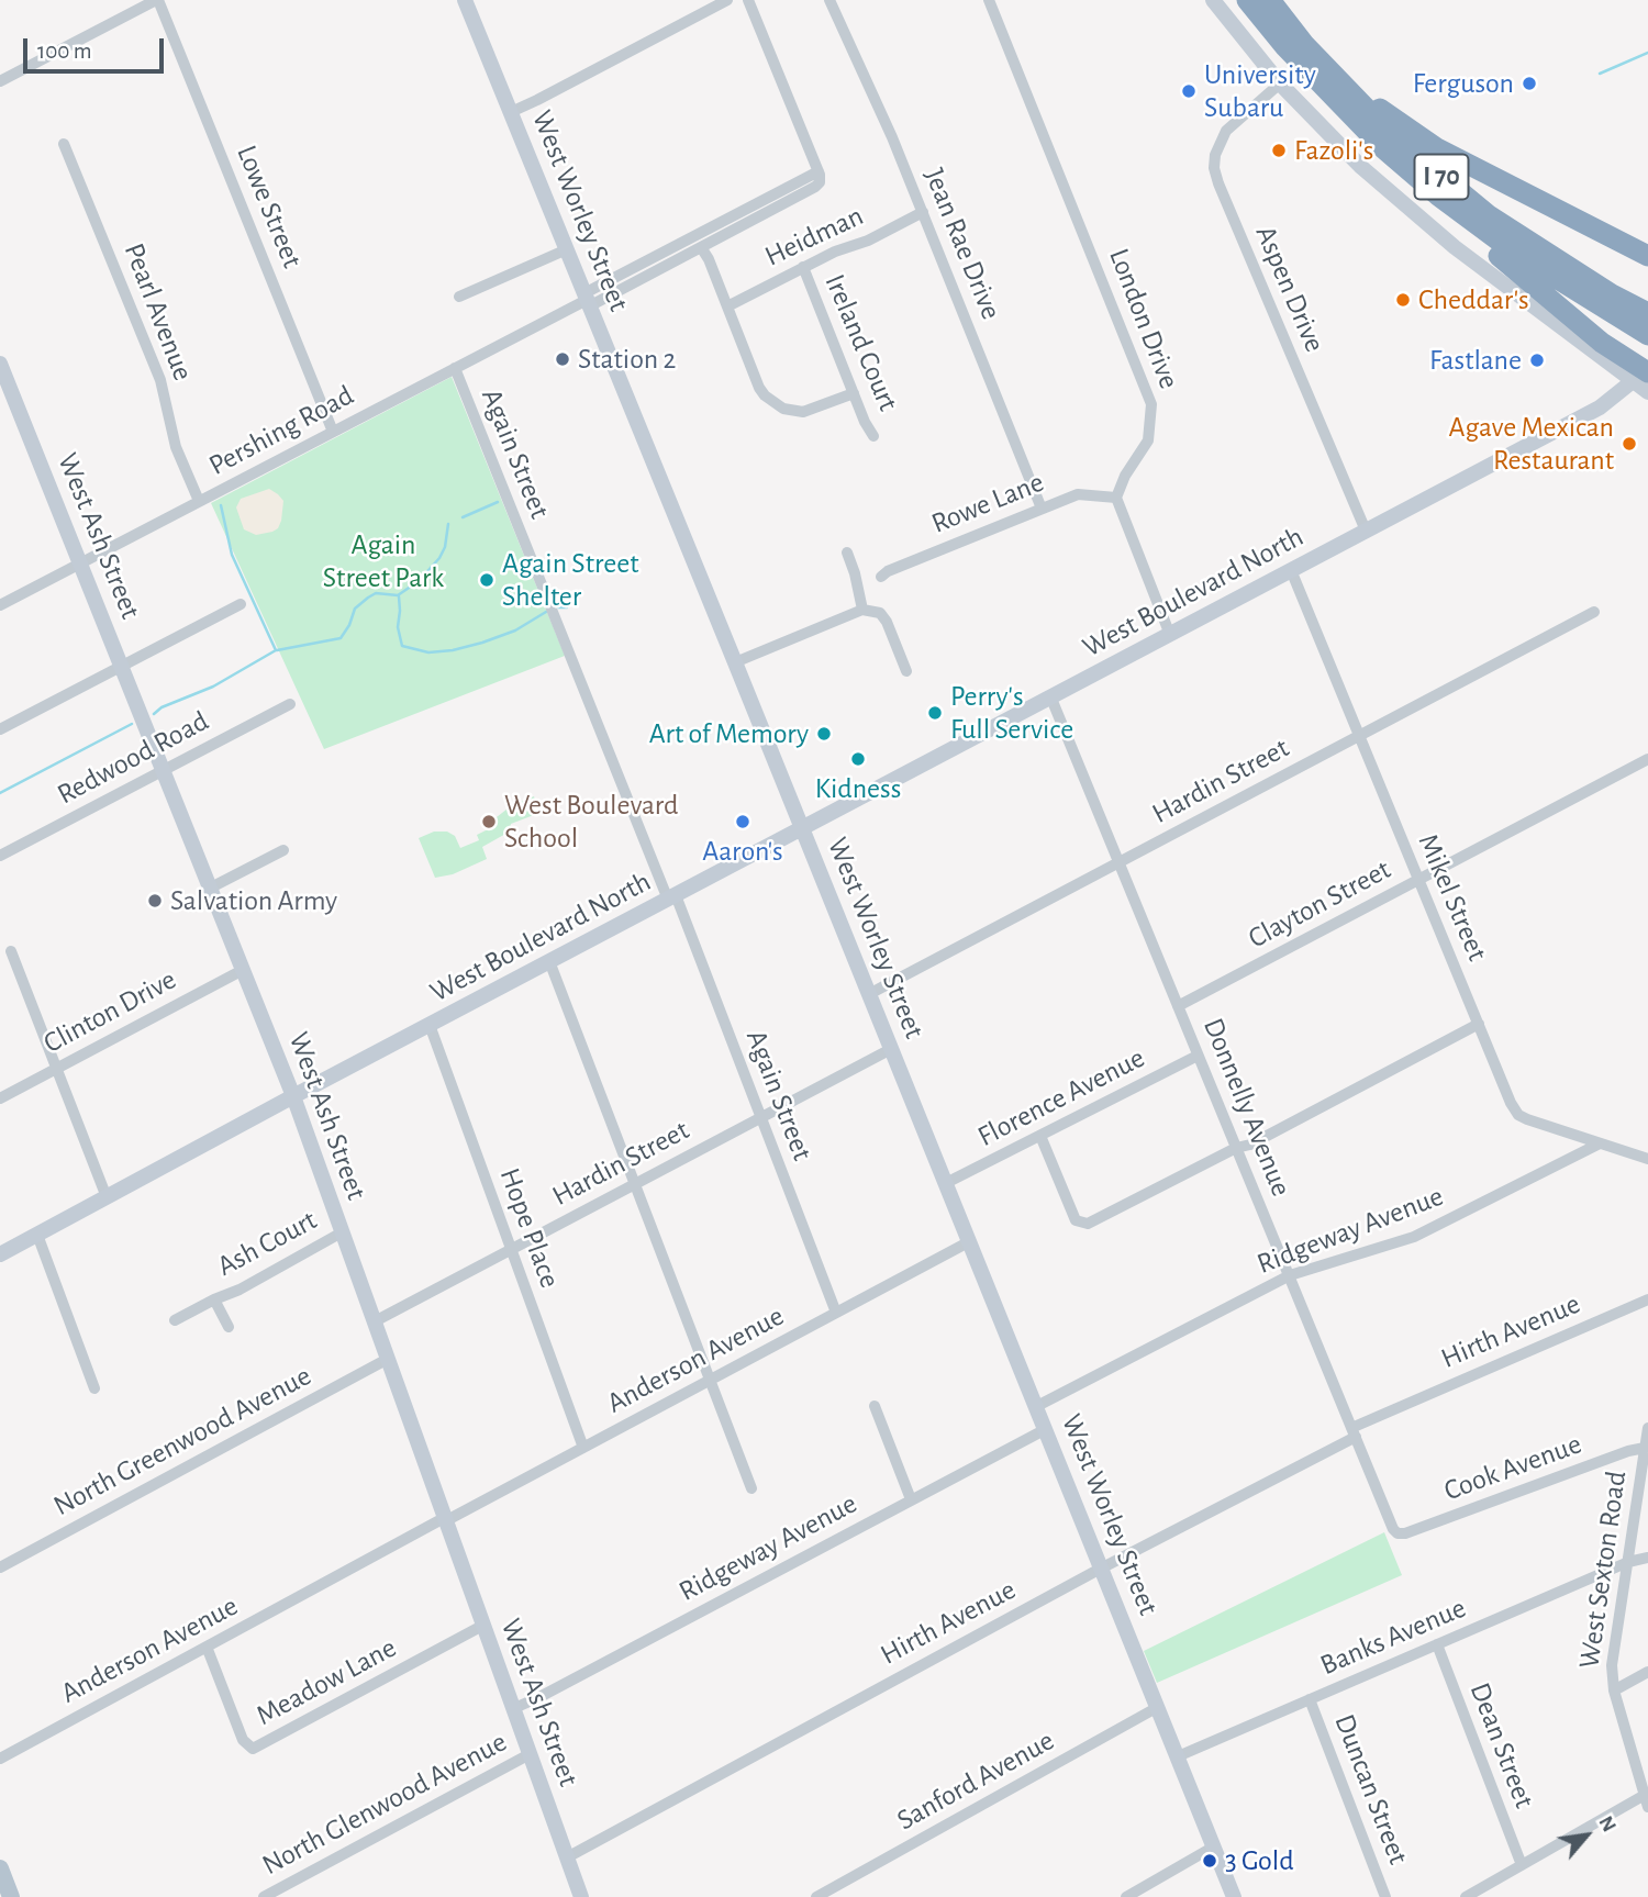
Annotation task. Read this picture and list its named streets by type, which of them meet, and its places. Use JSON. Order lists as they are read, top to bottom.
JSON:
{
  "streets": {
    "highway": ["I 70"],
    "street": [
      "Lowe Street",
      "West Worley Street",
      "Heidman",
      "Jean Rae Drive",
      "Aspen Drive",
      "Pearl Avenue",
      "London Drive",
      "Ireland Court",
      "Pershing Road",
      "Again Street",
      "Rowe Lane",
      "West Ash Street",
      "West Boulevard North",
      "Redwood Road",
      "Hardin Street",
      "Mikel Street",
      "Clayton Street",
      "Clinton Drive",
      "Florence Avenue",
      "Donnelly Avenue",
      "Hope Place",
      "Ridgeway Avenue",
      "Ash Court",
      "Hirth Avenue",
      "Anderson Avenue",
      "North Greenwood Avenue",
      "Cook Avenue",
      "West Sexton Road",
      "Banks Avenue",
      "Meadow Lane",
      "Dean Street",
      "Sanford Avenue",
      "Duncan Street",
      "North Glenwood Avenue"
    ]
  },
  "crossings": [
    ["Lowe Street", "Pershing Road"],
    ["West Worley Street", "Pershing Road"],
    ["West Worley Street", "West Boulevard North"],
    ["West Worley Street", "Hardin Street"],
    ["West Worley Street", "Florence Avenue"],
    ["West Worley Street", "Ridgeway Avenue"],
    ["West Worley Street", "Hirth Avenue"],
    ["West Worley Street", "Anderson Avenue"],
    ["West Worley Street", "Banks Avenue"],
    ["West Worley Street", "Sanford Avenue"],
    ["Heidman", "Jean Rae Drive"],
    ["Heidman", "Ireland Court"],
    ["Jean Rae Drive", "Rowe Lane"],
    ["Aspen Drive", "West Boulevard North"],
    ["Pearl Avenue", "Pershing Road"],
    ["London Drive", "Rowe Lane"],
    ["Pershing Road", "Again Street"],
    ["Pershing Road", "West Ash Street"],
    ["Again Street", "West Boulevard North"],
    ["Again Street", "Hardin Street"],
    ["Again Street", "Anderson Avenue"],
    ["West Ash Street", "West Boulevard North"],
    ["West Ash Street", "Redwood Road"],
    ["West Ash Street", "Hardin Street"],
    ["West Ash Street", "Clinton Drive"],
    ["West Ash Street", "Ridgeway Avenue"],
    ["West Ash Street", "Ash Court"],
    ["West Ash Street", "Hirth Avenue"],
    ["West Ash Street", "Anderson Avenue"],
    ["West Ash Street", "North Greenwood Avenue"],
    ["West Ash Street", "Meadow Lane"],
    ["West Ash Street", "North Glenwood Avenue"],
    ["West Boulevard North", "Mikel Street"],
    ["West Boulevard North", "Donnelly Avenue"],
    ["West Boulevard North", "Hope Place"],
    ["Hardin Street", "Mikel Street"],
    ["Hardin Street", "Donnelly Avenue"],
    ["Hardin Street", "Hope Place"],
    ["Mikel Street", "Clayton Street"],
    ["Mikel Street", "Ridgeway Avenue"],
    ["Clayton Street", "Donnelly Avenue"],
    ["Florence Avenue", "Donnelly Avenue"],
    ["Donnelly Avenue", "Ridgeway Avenue"],
    ["Donnelly Avenue", "Hirth Avenue"],
    ["Donnelly Avenue", "Cook Avenue"],
    ["Hope Place", "Anderson Avenue"],
    ["Anderson Avenue", "Meadow Lane"],
    ["Cook Avenue", "West Sexton Road"],
    ["West Sexton Road", "Banks Avenue"],
    ["Banks Avenue", "Dean Street"],
    ["Banks Avenue", "Duncan Street"]
  ],
  "parks": ["Again Street Park"],
  "places": [
    "Ferguson",
    "University Subaru",
    "Fazoli's",
    "Cheddar's",
    "Station 2",
    "Fastlane",
    "Agave Mexican Restaurant",
    "Again Street Shelter",
    "Perry's Full Service",
    "Art of Memory",
    "Kidness",
    "West Boulevard School",
    "Aaron's",
    "Salvation Army",
    "3 Gold"
  ],
  "scale_bar": "100 m",
  "north": "top right"
}
